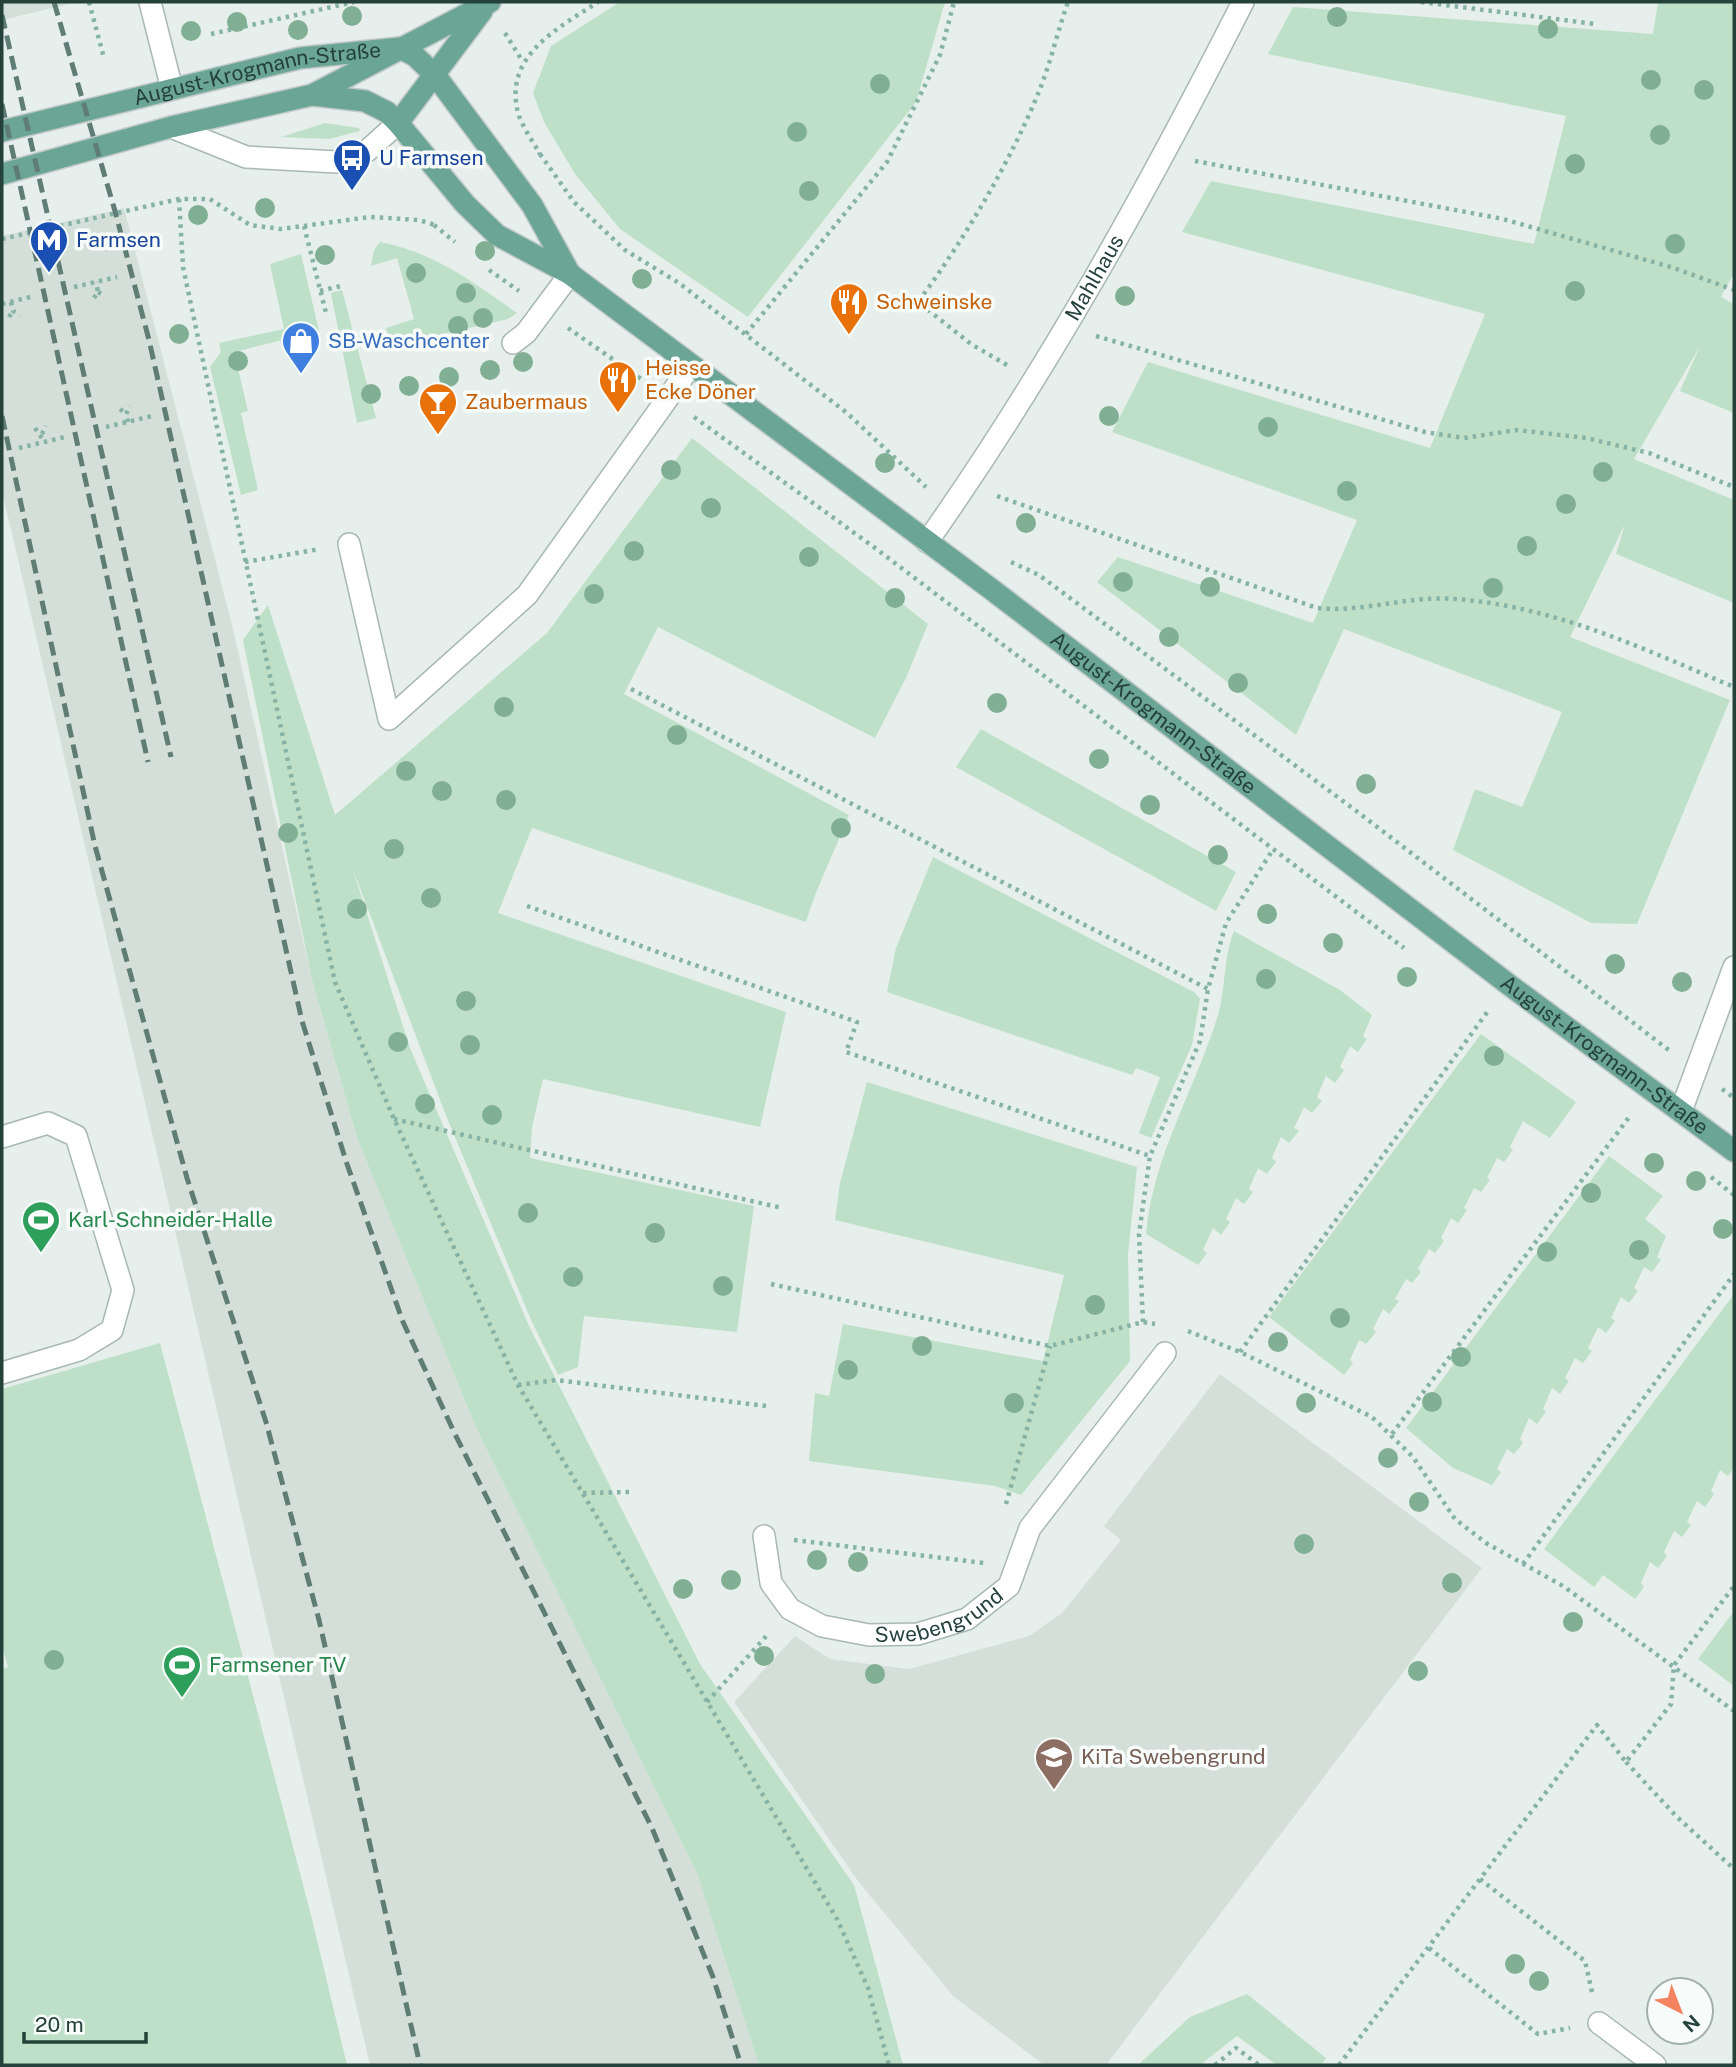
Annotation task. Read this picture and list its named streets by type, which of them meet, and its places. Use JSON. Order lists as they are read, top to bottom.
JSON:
{
  "streets": {
    "main road": ["August-Krogmann-Straße"],
    "street": ["Mahlhaus", "Swebengrund"]
  },
  "crossings": [
    ["August-Krogmann-Straße", "Mahlhaus"]
  ],
  "places": {
    "bus stop": ["U Farmsen"],
    "metro station": ["Farmsen"],
    "restaurant": ["Schweinske", "Heisse Ecke Döner"],
    "shop": ["SB-Waschcenter"],
    "bar": ["Zaubermaus"],
    "sports": ["Karl-Schneider-Halle", "Farmsener TV"],
    "school or university": ["KiTa Swebengrund"]
  },
  "scale_bar": "20 m",
  "north": "bottom right"
}
